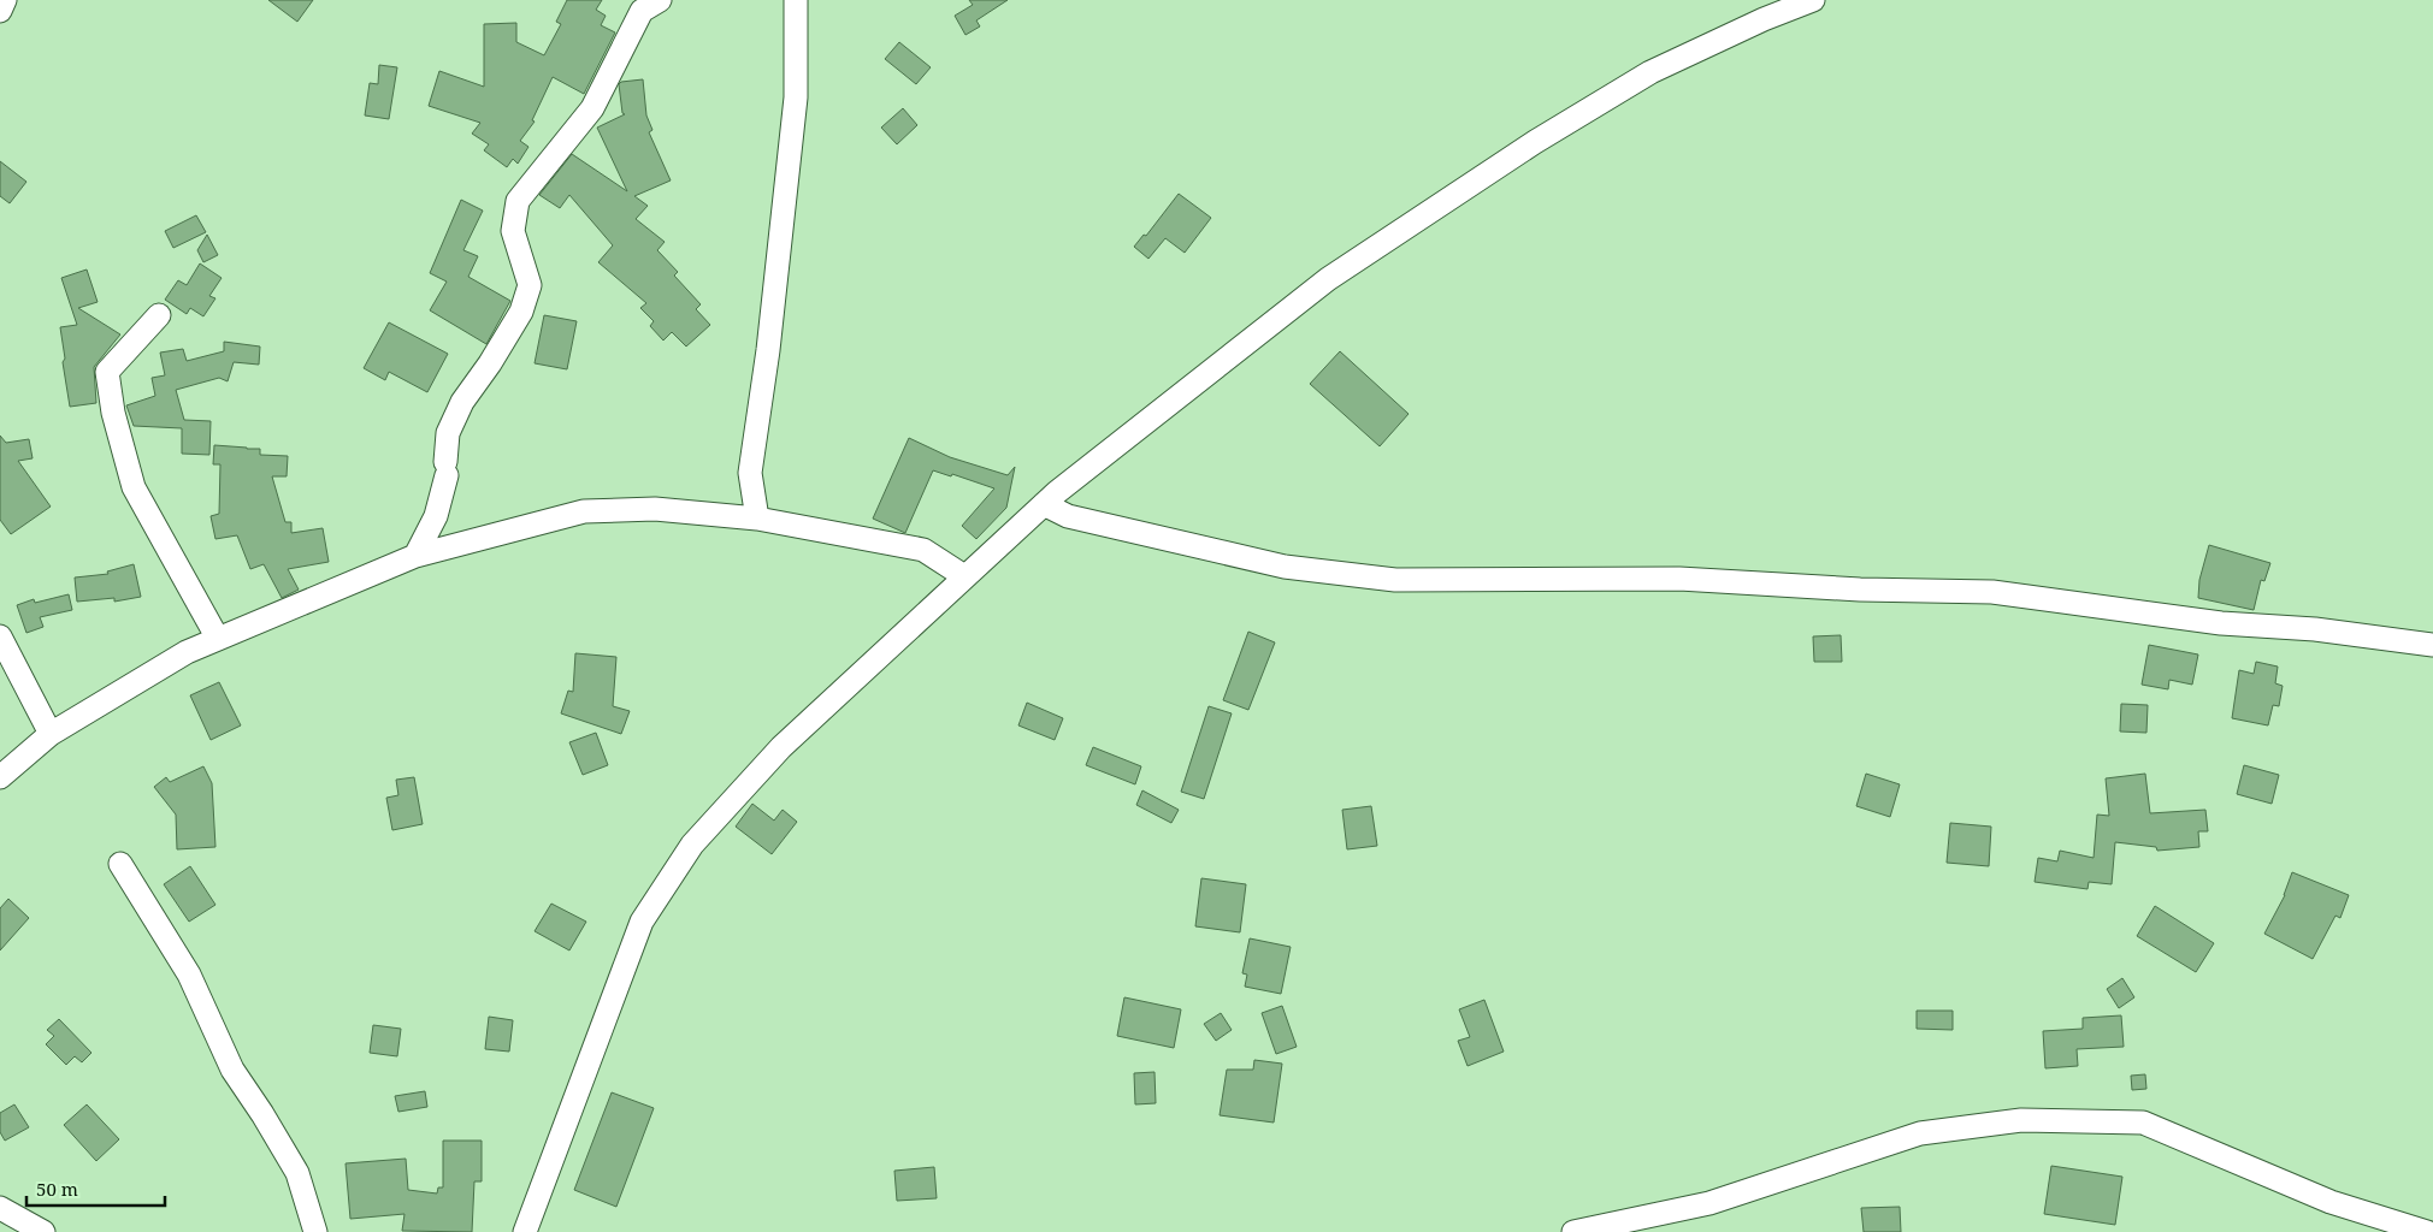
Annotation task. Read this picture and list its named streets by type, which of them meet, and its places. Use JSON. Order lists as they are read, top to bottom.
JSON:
{
  "scale_bar": "50 m"
}
